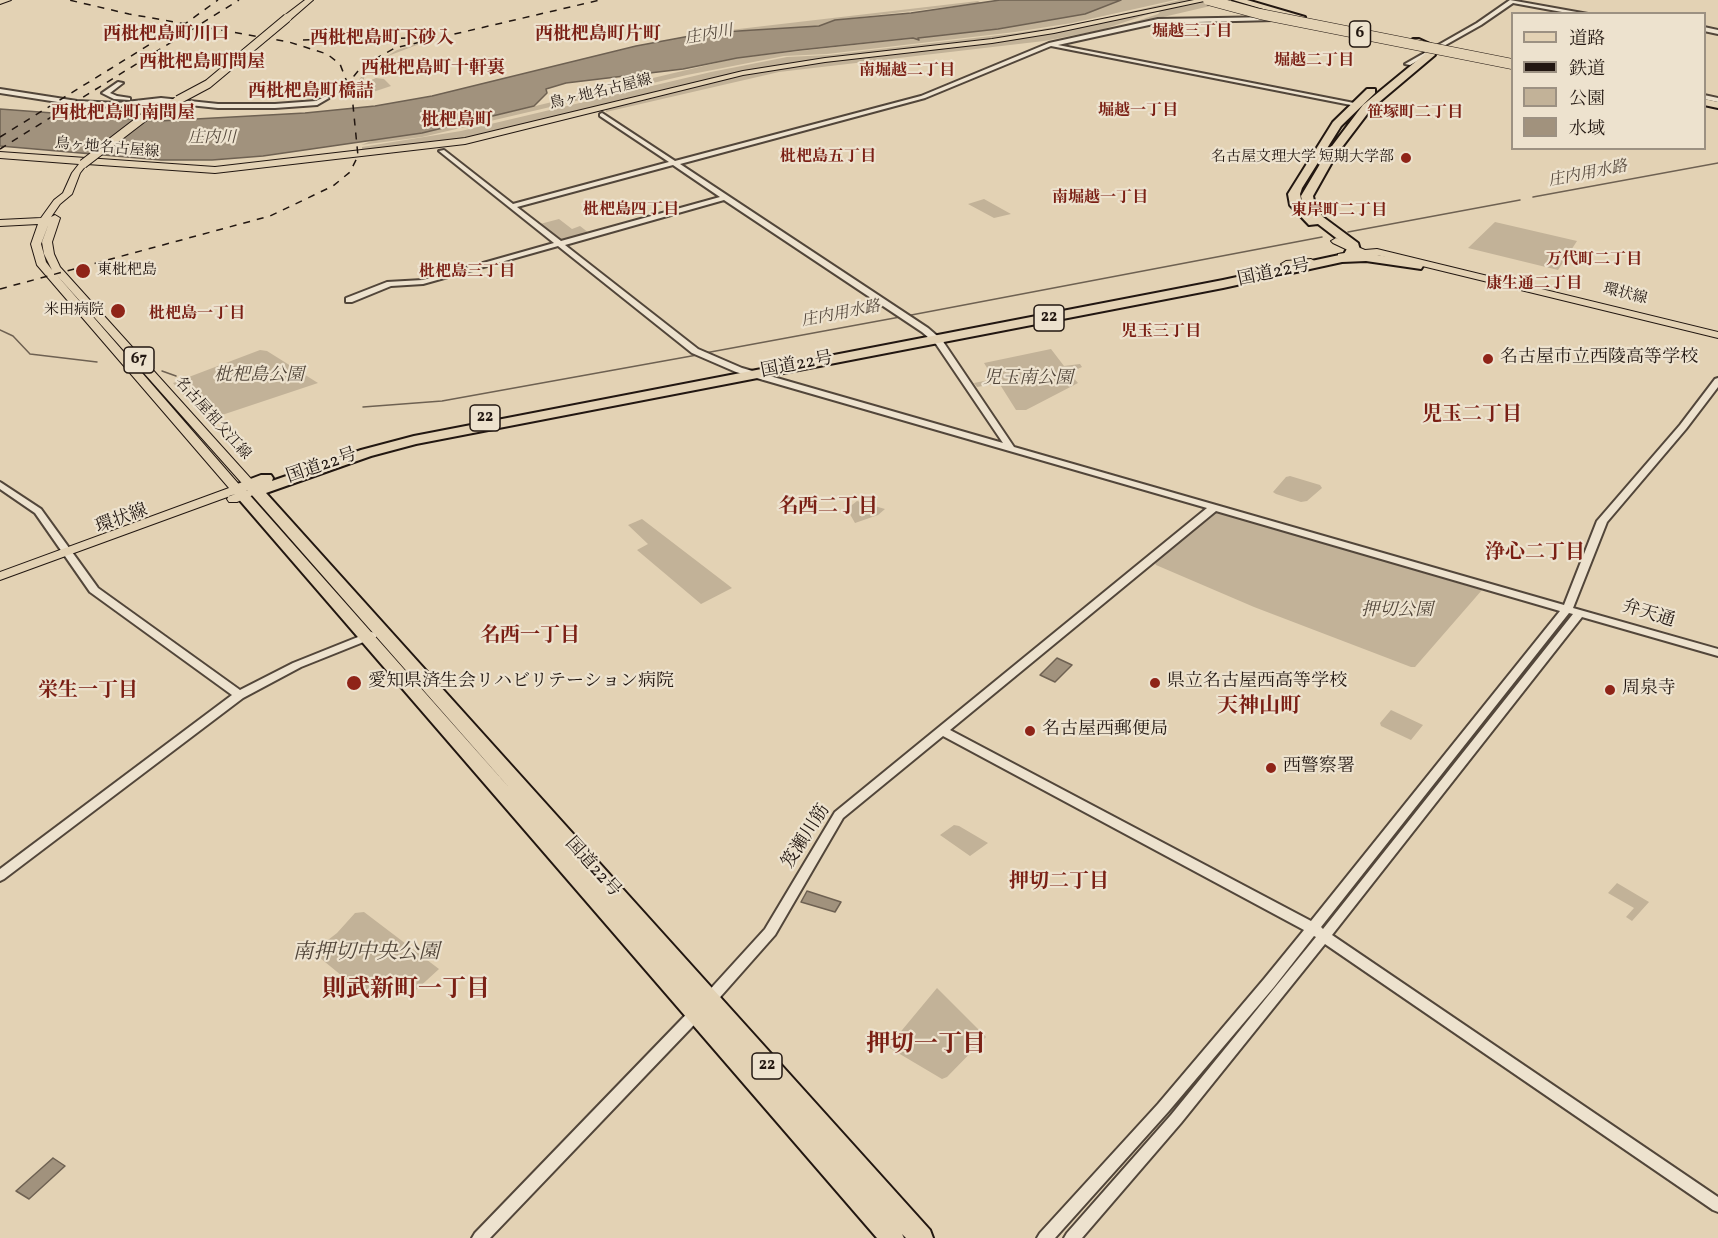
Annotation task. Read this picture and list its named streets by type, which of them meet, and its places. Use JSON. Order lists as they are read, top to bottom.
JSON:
{
  "streets": {
    "highway": ["6", "国道22号", "22"],
    "main road": [
      "鳥ヶ地名古屋線",
      "環状線",
      "67",
      "名古屋祖父江線"
    ],
    "street": ["弁天通", "笈瀬川筋"]
  },
  "crossings": [
    ["6", "鳥ヶ地名古屋線"],
    ["国道22号", "環状線"],
    ["国道22号", "22"],
    ["国道22号", "名古屋祖父江線"],
    ["国道22号", "笈瀬川筋"],
    ["環状線", "22"],
    ["環状線", "名古屋祖父江線"]
  ],
  "districts": [
    "堀越三丁目",
    "西枇杷島町川口",
    "西枇杷島町片町",
    "西枇杷島町下砂入",
    "堀越二丁目",
    "西枇杷島町問屋",
    "西枇杷島町十軒裏",
    "南堀越二丁目",
    "西枇杷島町橋詰",
    "堀越一丁目",
    "笹塚町二丁目",
    "西枇杷島町南問屋",
    "枇杷島町",
    "枇杷島五丁目",
    "南堀越一丁目",
    "枇杷島四丁目",
    "東岸町二丁目",
    "万代町二丁目",
    "枇杷島三丁目",
    "康生通二丁目",
    "枇杷島一丁目",
    "児玉三丁目",
    "児玉二丁目",
    "名西二丁目",
    "浄心二丁目",
    "名西一丁目",
    "栄生一丁目",
    "天神山町",
    "押切二丁目",
    "則武新町一丁目",
    "押切一丁目"
  ],
  "water": ["庄内川", "庄内用水路"],
  "parks": [
    "枇杷島公園",
    "児玉南公園",
    "押切公園",
    "南押切中央公園"
  ],
  "places": [
    "名古屋文理大学 短期大学部",
    "東枇杷島",
    "米田病院",
    "名古屋市立西陵高等学校",
    "愛知県済生会リハビリテーション病院",
    "県立名古屋西高等学校",
    "周泉寺",
    "名古屋西郵便局",
    "西警察署"
  ],
  "legend": [
    "道路",
    "鉄道",
    "公園",
    "水域"
  ]
}
